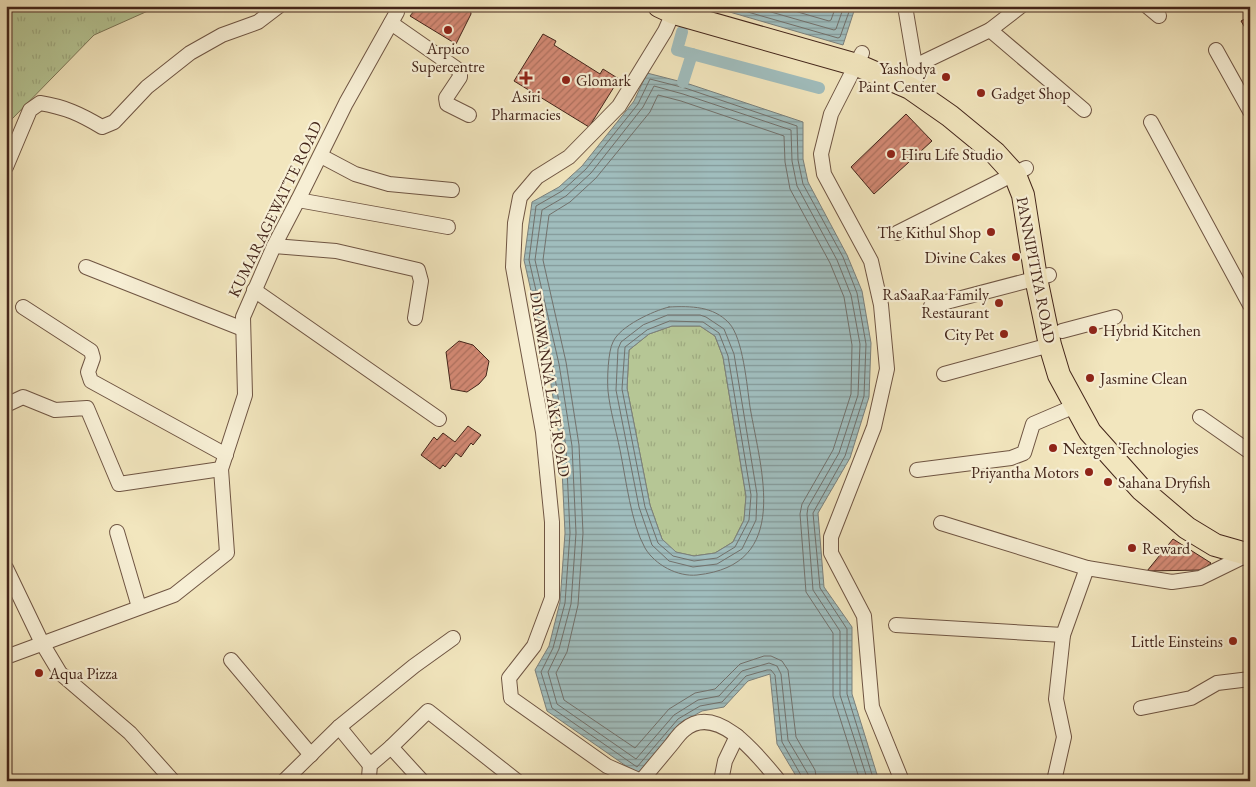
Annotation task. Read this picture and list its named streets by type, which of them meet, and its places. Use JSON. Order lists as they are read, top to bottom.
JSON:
{
  "streets": {
    "main road": ["PANNIPITIYA ROAD"],
    "street": ["KUMARAGEWATTE ROAD", "DIYAWANNA LAKE ROAD"]
  },
  "crossings": [
    ["PANNIPITIYA ROAD", "DIYAWANNA LAKE ROAD"]
  ],
  "places": {
    "other": [
      "Arpico Supercentre",
      "Yashodya Paint Center",
      "Glomark",
      "Gadget Shop",
      "Hiru Life Studio",
      "The Kithul Shop",
      "Divine Cakes",
      "RaSaaRaa Family Restaurant",
      "Hybrid Kitchen",
      "City Pet",
      "Jasmine Clean",
      "Nextgen Technologies",
      "Priyantha Motors",
      "Sahana Dryfish",
      "Reward",
      "Little Einsteins",
      "Aqua Pizza"
    ],
    "health": ["Asiri Pharmacies"]
  }
}
